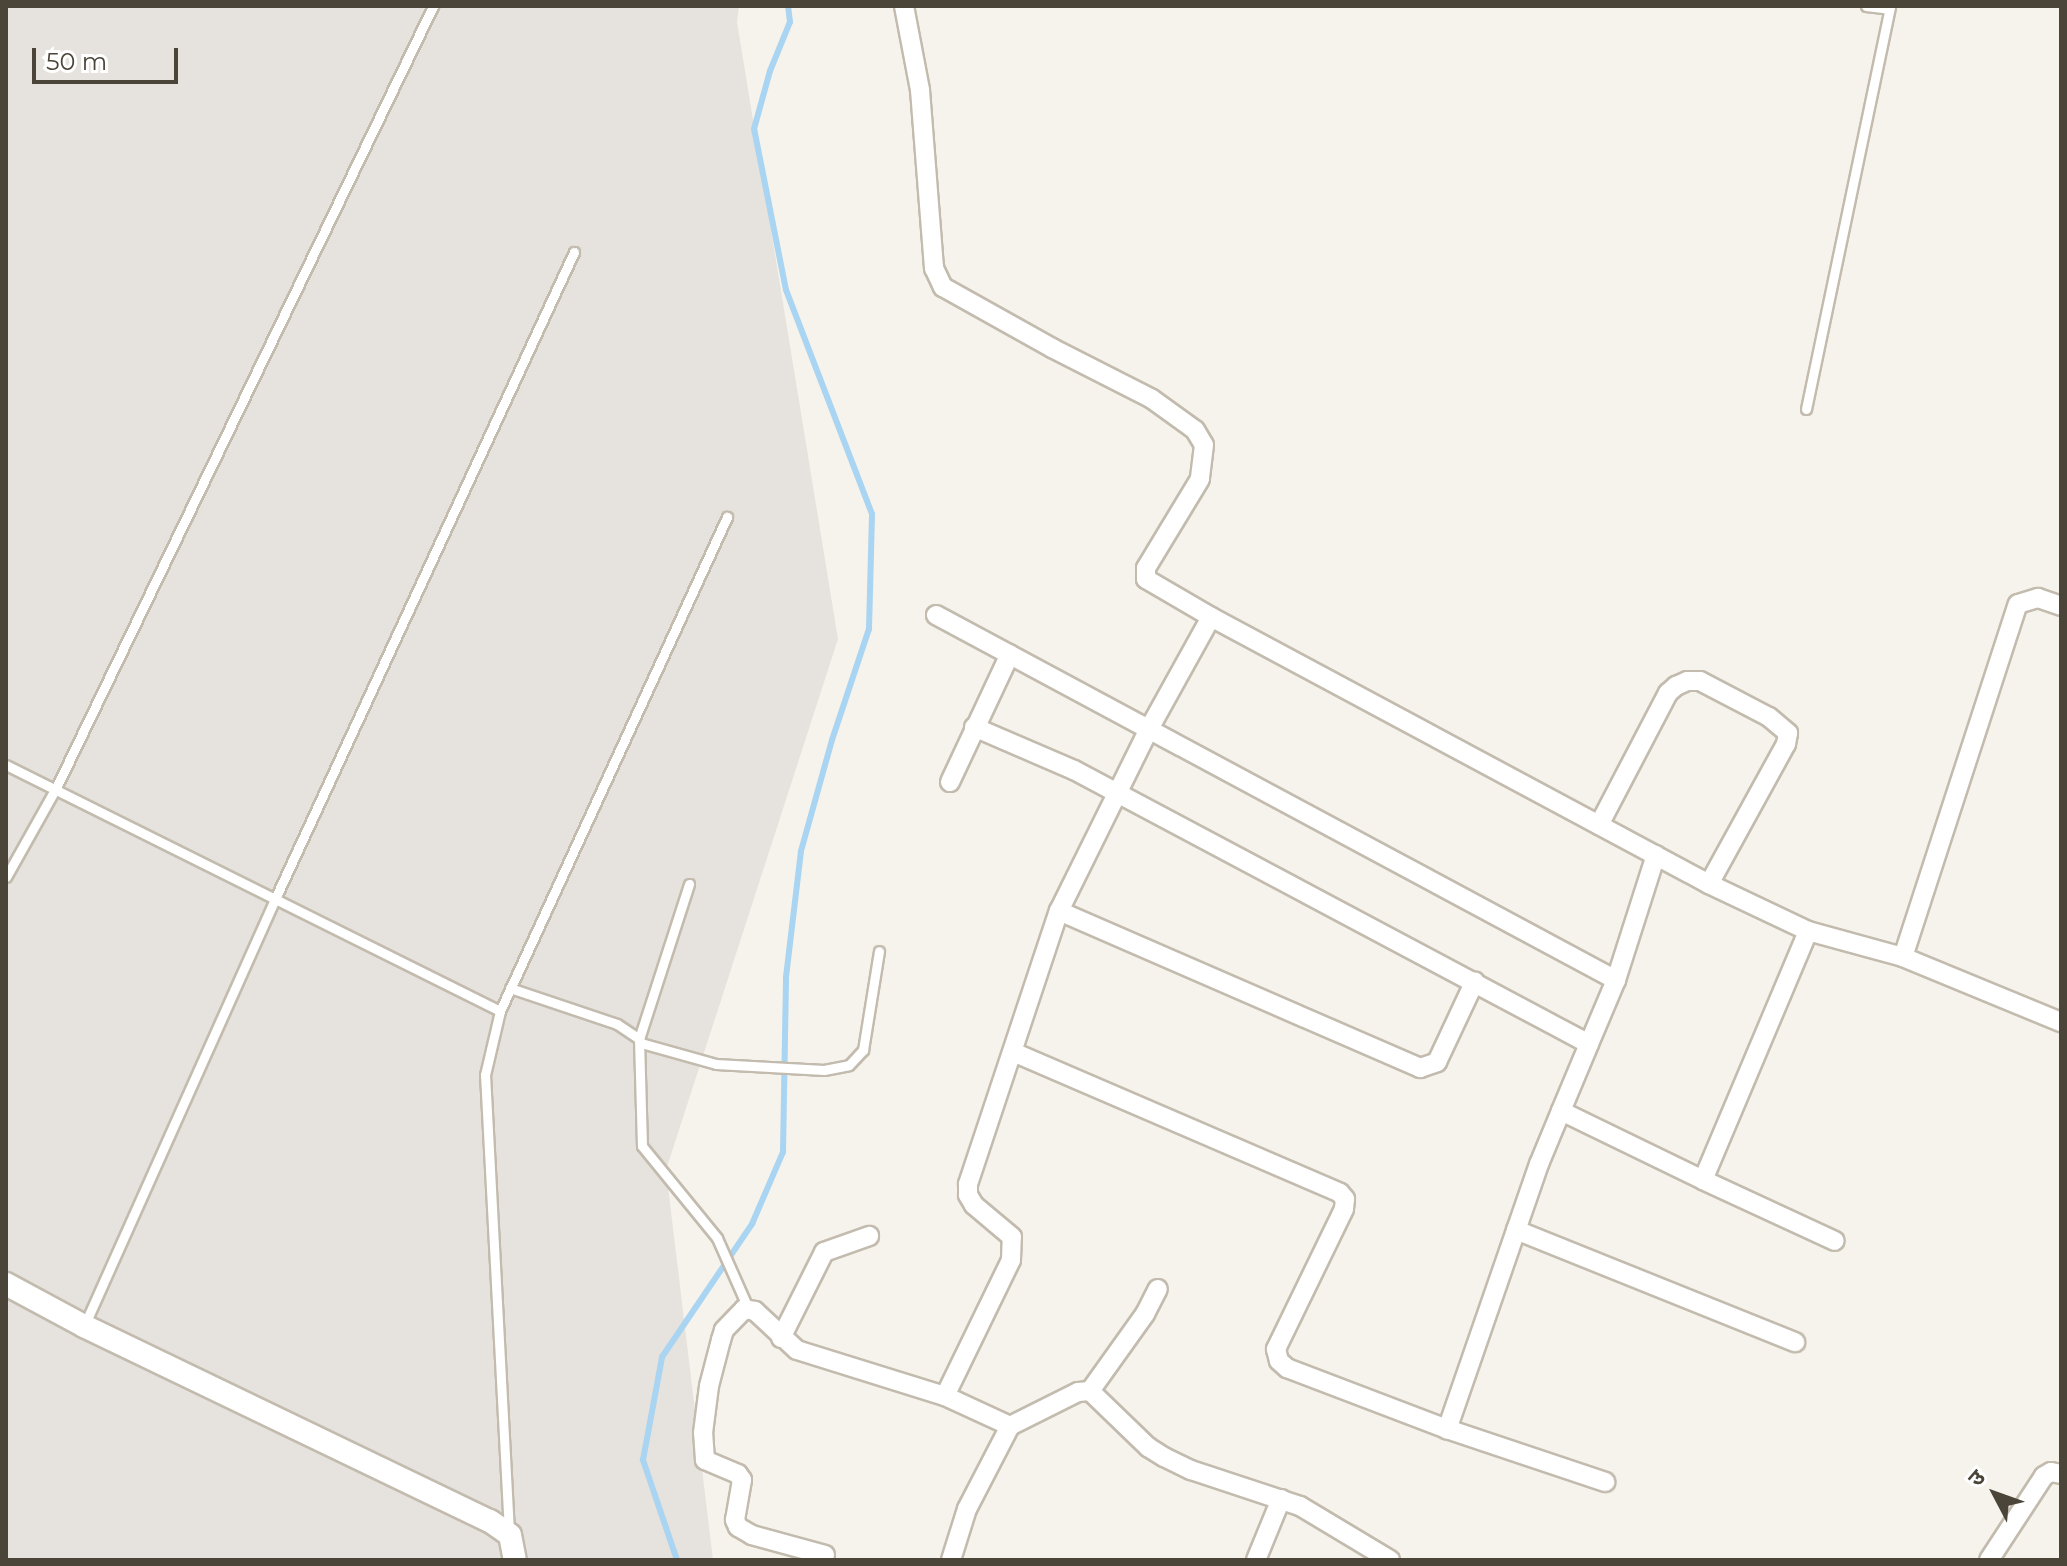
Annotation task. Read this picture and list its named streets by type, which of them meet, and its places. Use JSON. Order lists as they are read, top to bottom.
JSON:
{
  "scale_bar": "50 m",
  "north": "top left"
}
